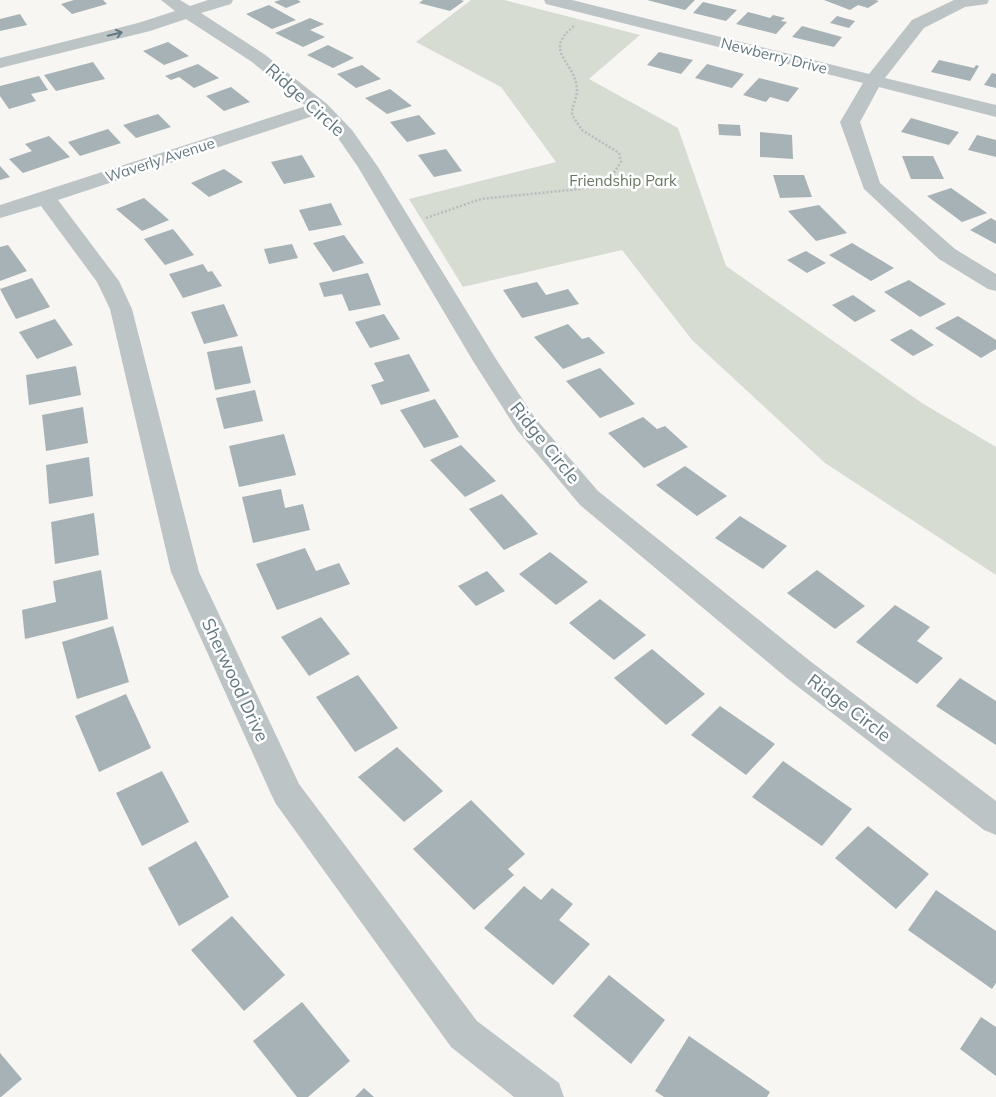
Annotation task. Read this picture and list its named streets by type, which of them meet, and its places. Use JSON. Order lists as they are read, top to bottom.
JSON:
{
  "streets": {
    "street": [
      "Newberry Drive",
      "Ridge Circle",
      "Waverly Avenue",
      "Sherwood Drive"
    ]
  },
  "crossings": [
    ["Ridge Circle", "Waverly Avenue"],
    ["Waverly Avenue", "Sherwood Drive"]
  ],
  "parks": ["Friendship Park"]
}
